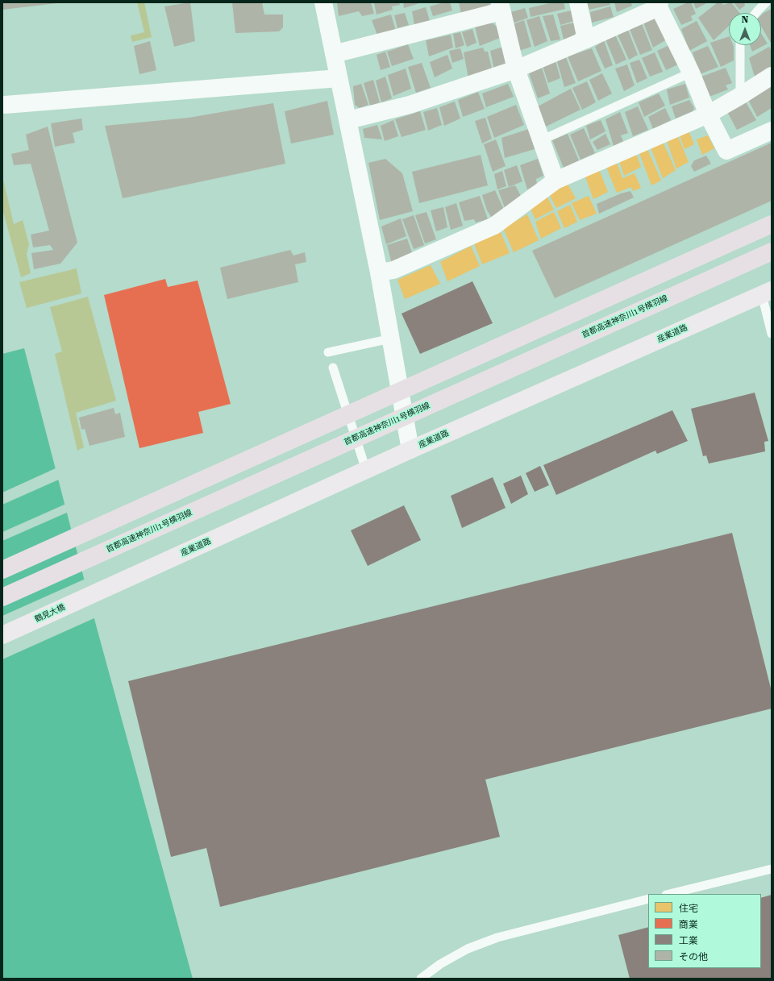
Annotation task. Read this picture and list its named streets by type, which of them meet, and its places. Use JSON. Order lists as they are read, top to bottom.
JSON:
{
  "streets": {
    "highway": ["首都高速神奈川1号横羽線"],
    "main road": ["産業道路", "鶴見大橋"]
  },
  "crossings": [
    ["産業道路", "鶴見大橋"]
  ],
  "legend": [
    "住宅",
    "商業",
    "工業",
    "その他"
  ],
  "north": "top"
}
